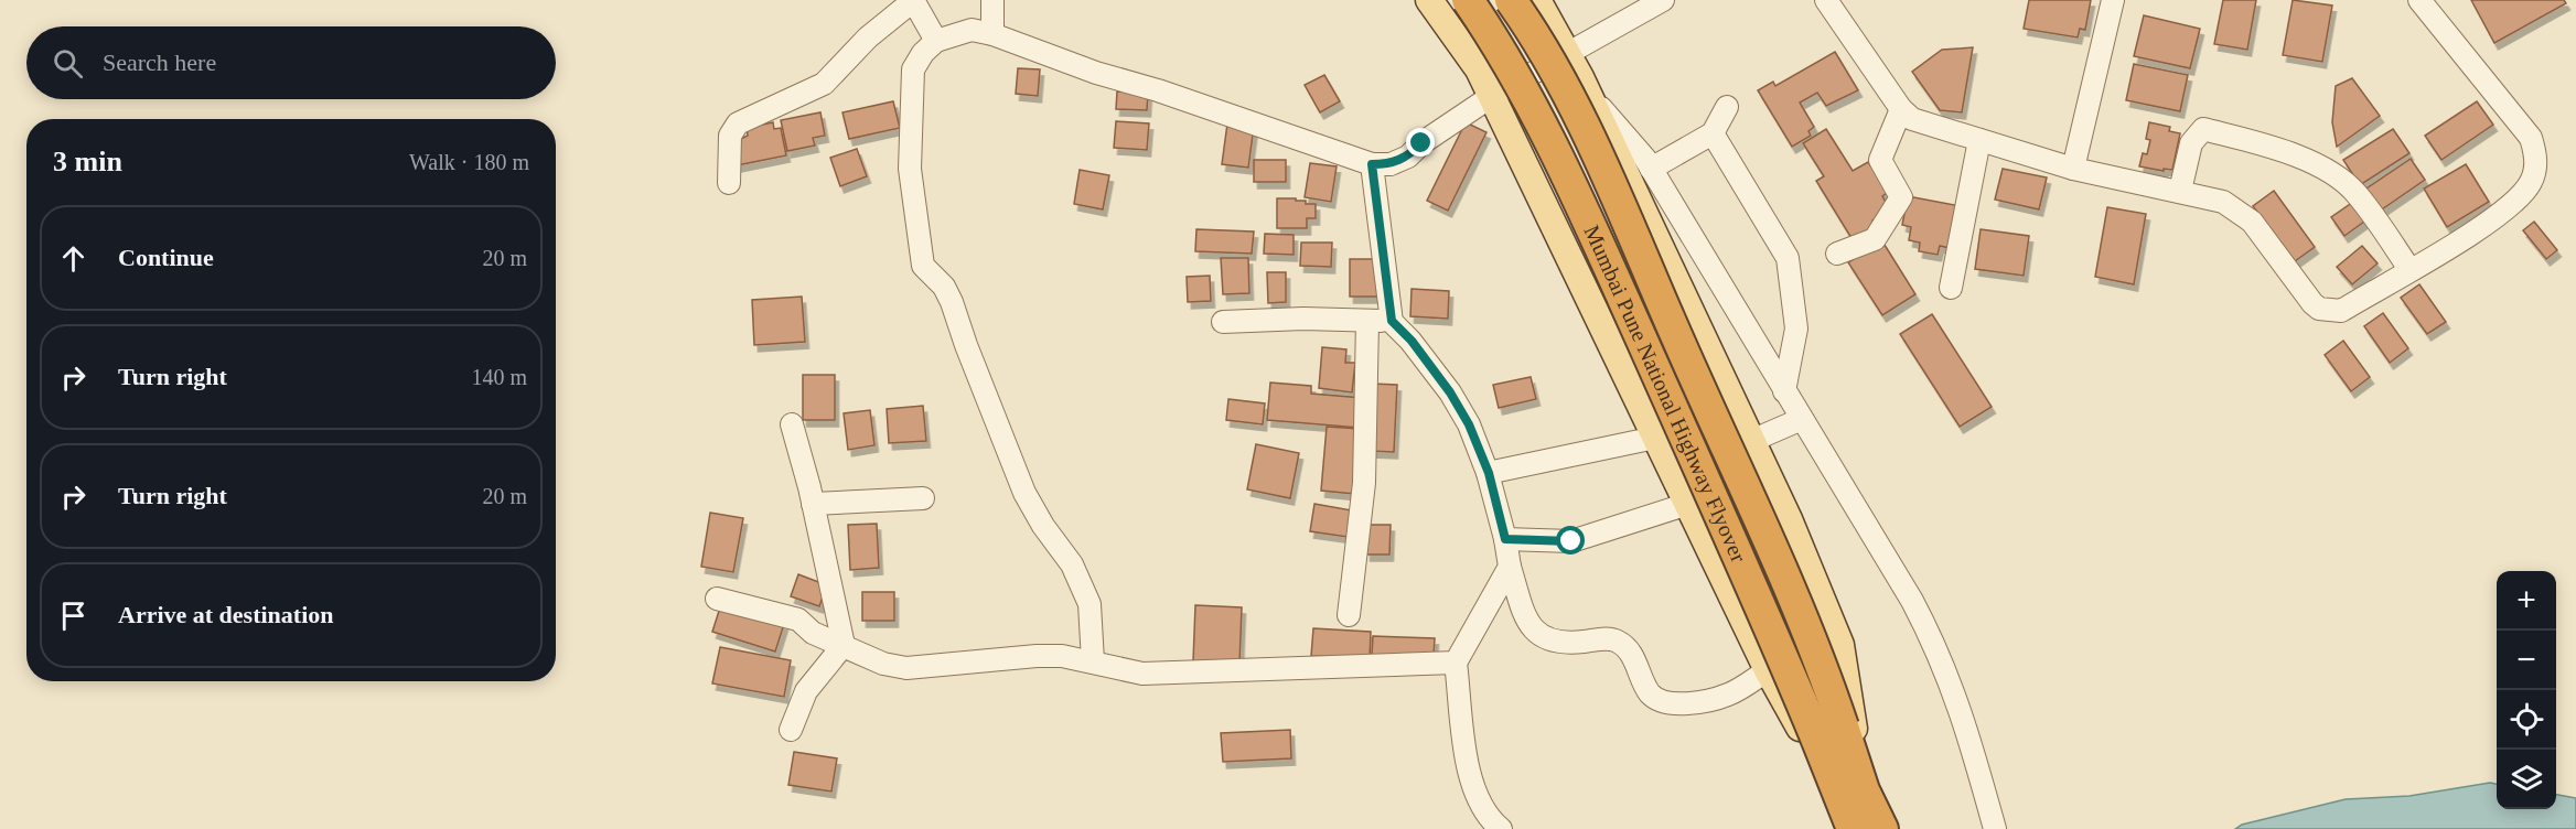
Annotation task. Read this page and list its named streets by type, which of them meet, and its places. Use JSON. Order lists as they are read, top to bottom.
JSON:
{
  "streets": {
    "highway": ["Mumbai Pune National Highway Flyover"]
  },
  "page": {
    "search": "Search here",
    "heading": ["3 min", "Walk · 180 m"],
    "list": [
      ["Continue", "20 m"],
      ["Turn right", "140 m"],
      ["Turn right", "20 m"],
      "Arrive at destination"
    ],
    "map_buttons": ["+", "−"]
  }
}
